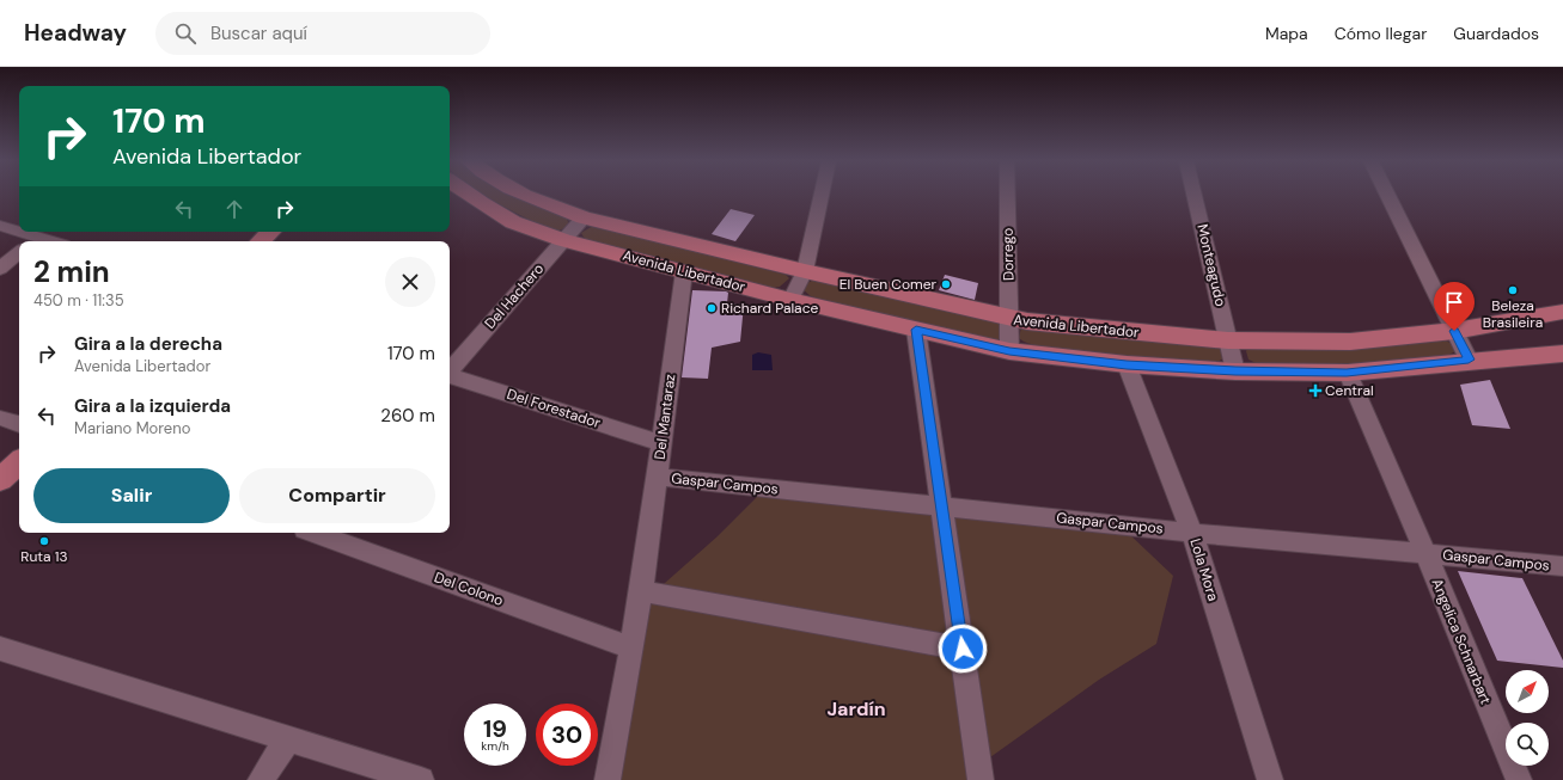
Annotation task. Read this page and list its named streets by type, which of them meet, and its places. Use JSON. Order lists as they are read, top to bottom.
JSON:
{
  "streets": {
    "main road": ["Avenida Libertador"],
    "street": [
      "Dorrego",
      "Monteagudo",
      "Del Hachero",
      "Del Forestador",
      "Del Mantaraz",
      "Gaspar Campos",
      "Lola Mora",
      "Del Colono",
      "Angelica Schnarbart"
    ]
  },
  "crossings": [
    ["Dorrego", "Avenida Libertador"],
    ["Monteagudo", "Avenida Libertador"],
    ["Avenida Libertador", "Del Hachero"],
    ["Avenida Libertador", "Del Mantaraz"],
    ["Avenida Libertador", "Lola Mora"],
    ["Avenida Libertador", "Angelica Schnarbart"],
    ["Del Forestador", "Del Mantaraz"],
    ["Del Mantaraz", "Gaspar Campos"],
    ["Del Mantaraz", "Del Colono"],
    ["Gaspar Campos", "Lola Mora"],
    ["Gaspar Campos", "Angelica Schnarbart"]
  ],
  "districts": ["Jardín"],
  "places": {
    "other": [
      "El Buen Comer",
      "Beleza Brasileira",
      "Richard Palace",
      "Ruta 13"
    ],
    "health": ["Central"]
  },
  "north": "top right",
  "page": {
    "header": "Headway",
    "search": "Buscar aquí",
    "nav": ["Mapa", "Cómo llegar", "Guardados"],
    "turn": ["170 m", "Avenida Libertador"],
    "heading": ["2 min", "450 m · 11:35"],
    "list": [
      {
        "name": "Gira a la derecha",
        "note": "Avenida Libertador",
        "value": "170 m"
      },
      {
        "name": "Gira a la izquierda",
        "note": "Mariano Moreno",
        "value": "260 m"
      }
    ],
    "buttons": ["Salir", "Compartir"],
    "speed": "19 km/h",
    "limit": "30"
  }
}
